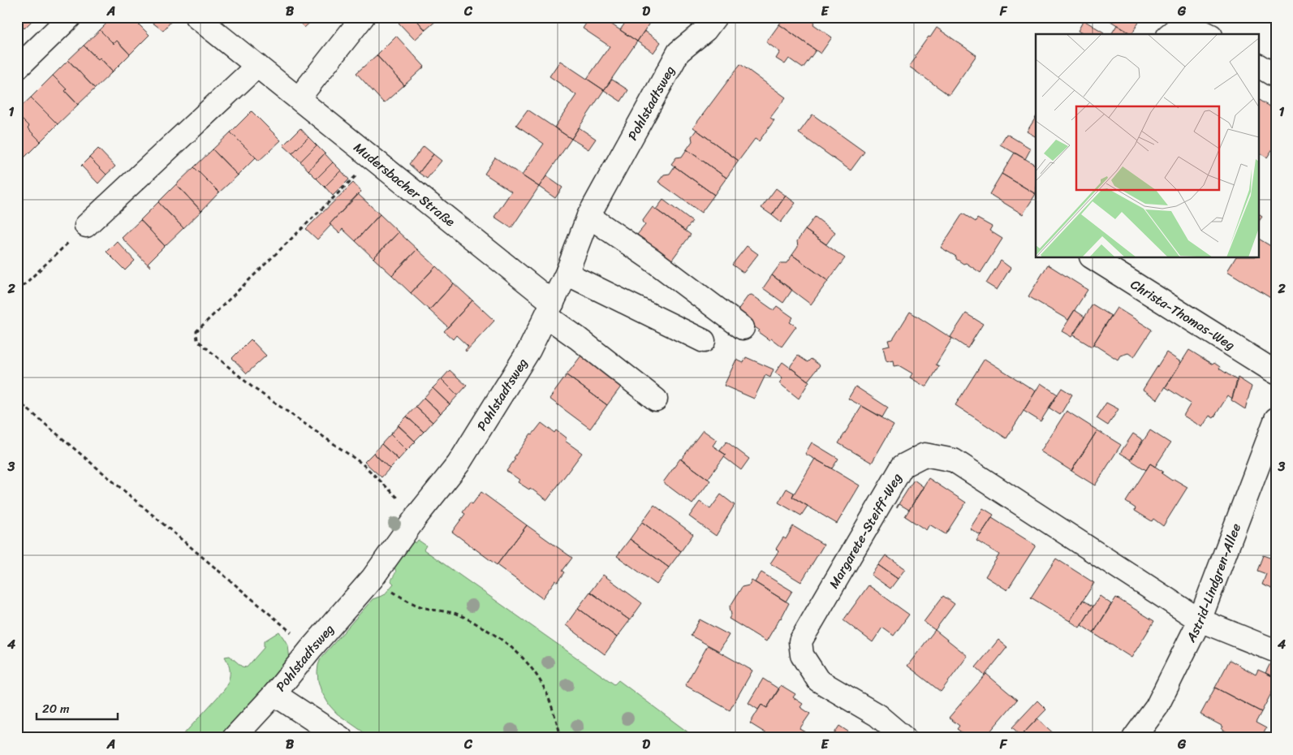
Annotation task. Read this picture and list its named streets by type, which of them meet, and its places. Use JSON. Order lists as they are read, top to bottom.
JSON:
{
  "streets": {
    "street": [
      "Pohlstadtsweg",
      "Mudersbacher Straße",
      "Christa-Thomas-Weg",
      "Margarete-Steiff-Weg",
      "Astrid-Lindgren-Allee"
    ]
  },
  "crossings": [
    ["Pohlstadtsweg", "Mudersbacher Straße"],
    ["Margarete-Steiff-Weg", "Astrid-Lindgren-Allee"]
  ],
  "scale_bar": "20 m",
  "grid": {
    "columns": [
      "A",
      "B",
      "C",
      "D",
      "E",
      "F",
      "G"
    ],
    "rows": [
      "1",
      "2",
      "3",
      "4"
    ]
  }
}
